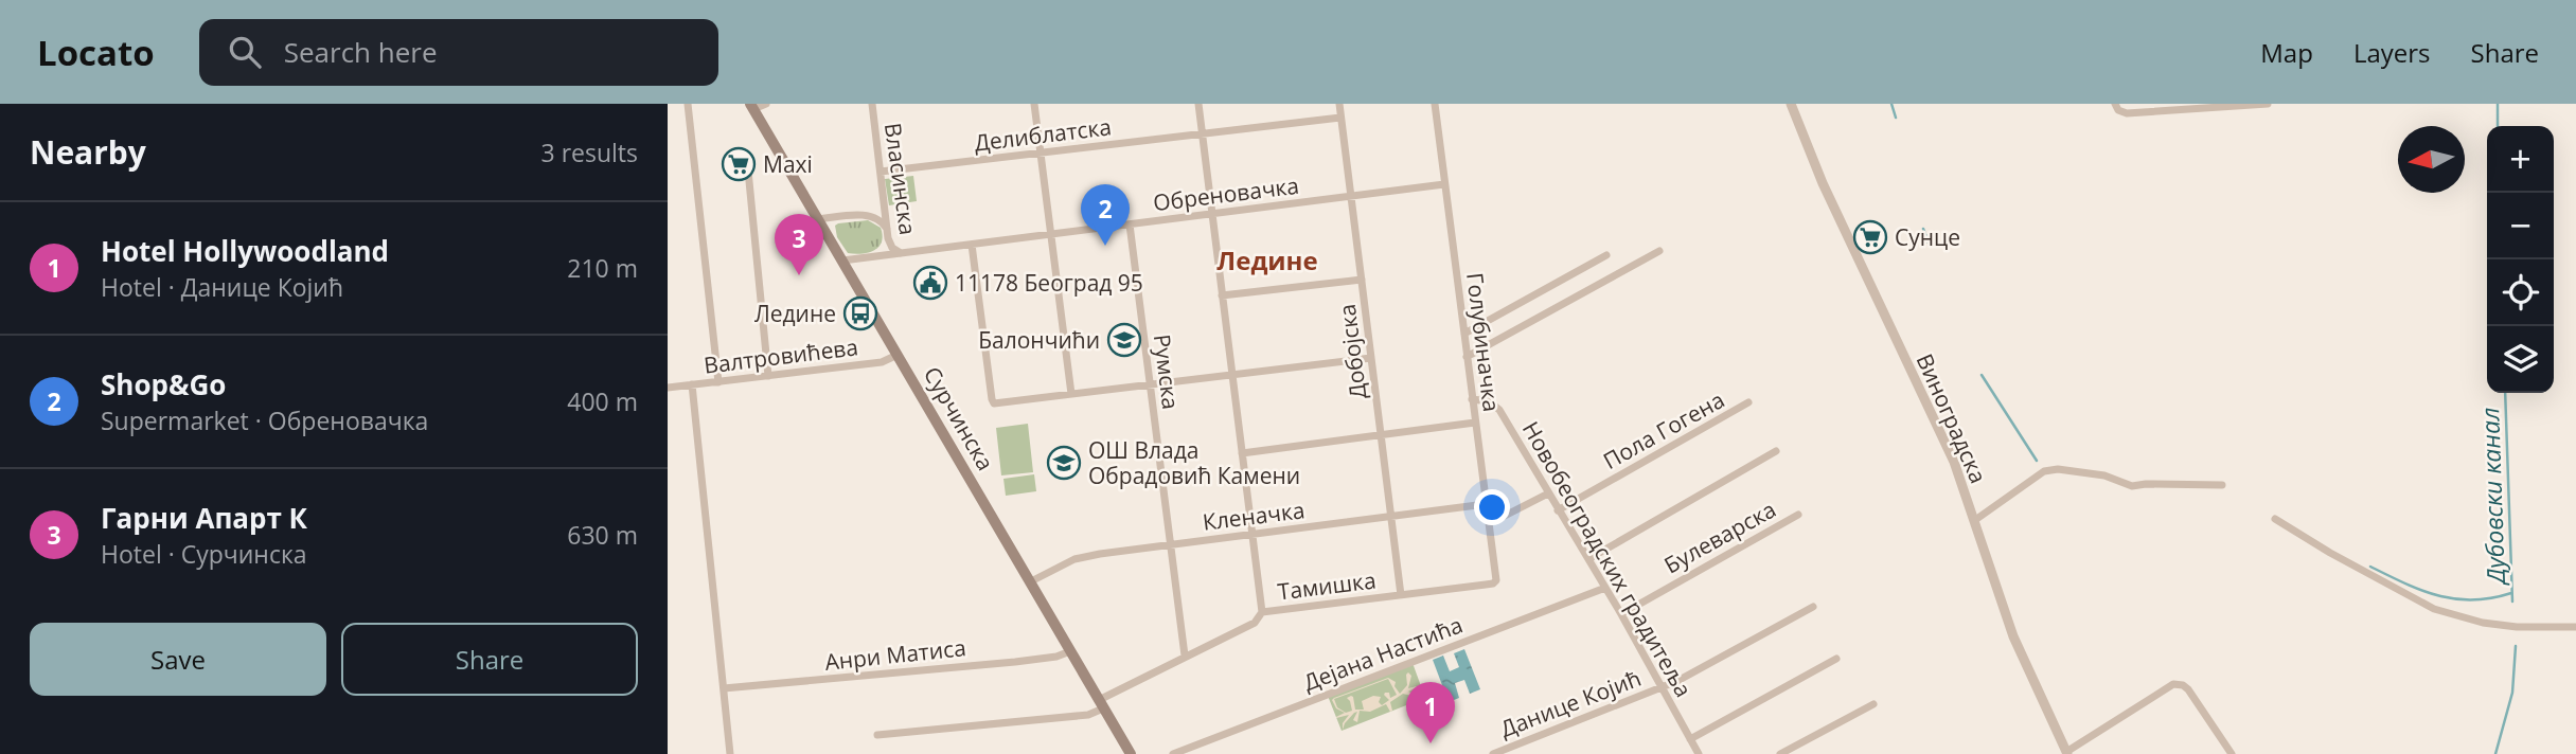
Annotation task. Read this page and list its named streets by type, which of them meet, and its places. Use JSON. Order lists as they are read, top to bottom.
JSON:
{
  "streets": {
    "main road": ["Сурчинска"],
    "street": [
      "Делиблатска",
      "Власинска",
      "Обреновачка",
      "Голубиначка",
      "Добојска",
      "Валтровићева",
      "Румска",
      "Виноградска",
      "Пола Гогена",
      "Кленачка",
      "Булеварска",
      "Новобеоградских градитеља",
      "Тамишка",
      "Дејана Настића",
      "Анри Матиса",
      "Данице Којић"
    ]
  },
  "crossings": [
    ["Делиблатска", "Власинска"],
    ["Делиблатска", "Добојска"],
    ["Власинска", "Обреновачка"],
    ["Обреновачка", "Голубиначка"],
    ["Обреновачка", "Добојска"],
    ["Обреновачка", "Румска"],
    ["Обреновачка", "Сурчинска"],
    ["Голубиначка", "Кленачка"],
    ["Голубиначка", "Новобеоградских градитеља"],
    ["Голубиначка", "Тамишка"],
    ["Добојска", "Кленачка"],
    ["Добојска", "Тамишка"],
    ["Валтровићева", "Сурчинска"],
    ["Румска", "Кленачка"],
    ["Румска", "Тамишка"],
    ["Сурчинска", "Кленачка"],
    ["Сурчинска", "Тамишка"],
    ["Сурчинска", "Анри Матиса"],
    ["Пола Гогена", "Новобеоградских градитеља"],
    ["Булеварска", "Новобеоградских градитеља"],
    ["Новобеоградских градитеља", "Дејана Настића"],
    ["Новобеоградских градитеља", "Данице Којић"]
  ],
  "districts": ["Ледине"],
  "water": ["Дубовски канал"],
  "places": {
    "supermarket": ["Maxi", "Сунце"],
    "public building": ["11178 Београд 95"],
    "bus stop": ["Ледине"],
    "school or university": ["Балончићи", "ОШ Влада Обрадовић Камени"]
  },
  "north": "left",
  "page": {
    "header": "Locato",
    "search": "Search here",
    "nav": ["Map", "Layers", "Share"],
    "heading": ["Nearby", "3 results"],
    "map_buttons": ["+", "−"],
    "pins": ["2", "3", "1"],
    "list": [
      {
        "mark": "1",
        "name": "Hotel Hollywoodland",
        "note": "Hotel · Данице Којић",
        "value": "210 m"
      },
      {
        "mark": "2",
        "name": "Shop&Go",
        "note": "Supermarket · Обреновачка",
        "value": "400 m"
      },
      {
        "mark": "3",
        "name": "Гарни Апарт К",
        "note": "Hotel · Сурчинска",
        "value": "630 m"
      }
    ],
    "buttons": ["Save", "Share"]
  }
}
